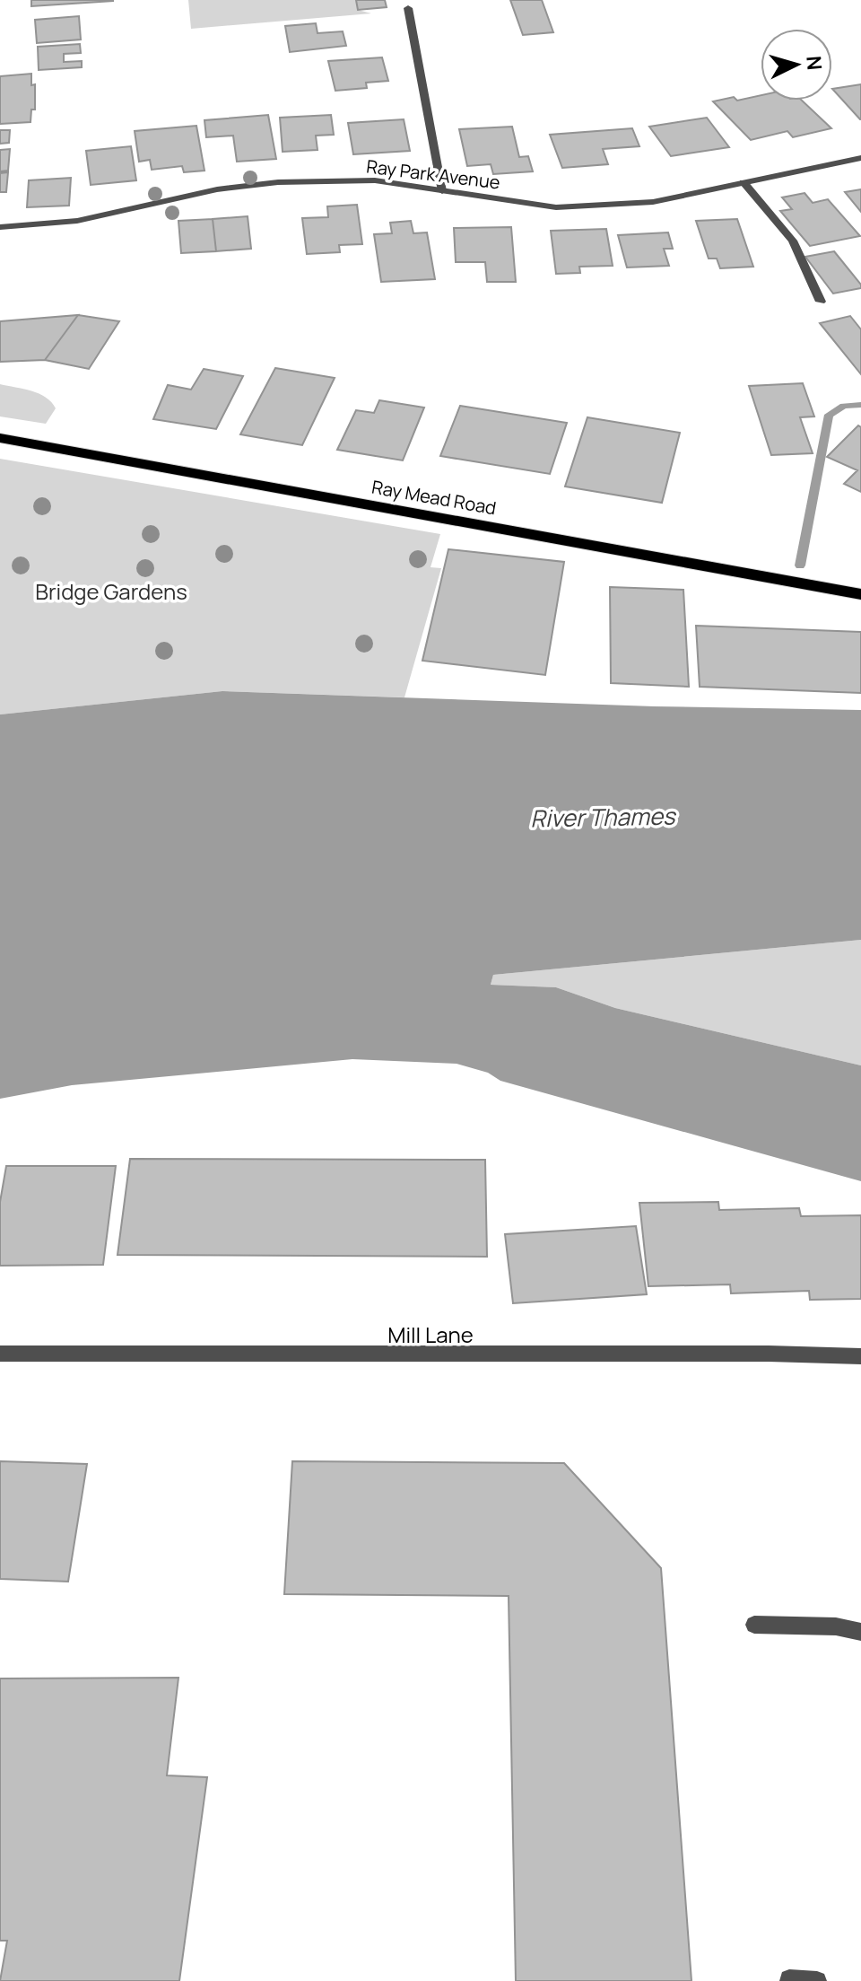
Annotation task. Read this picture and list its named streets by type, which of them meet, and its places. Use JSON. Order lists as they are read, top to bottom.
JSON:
{
  "streets": {
    "main road": ["Ray Mead Road"],
    "street": ["Ray Park Avenue", "Mill Lane"]
  },
  "water": ["River Thames"],
  "parks": ["Bridge Gardens"],
  "north": "right"
}
